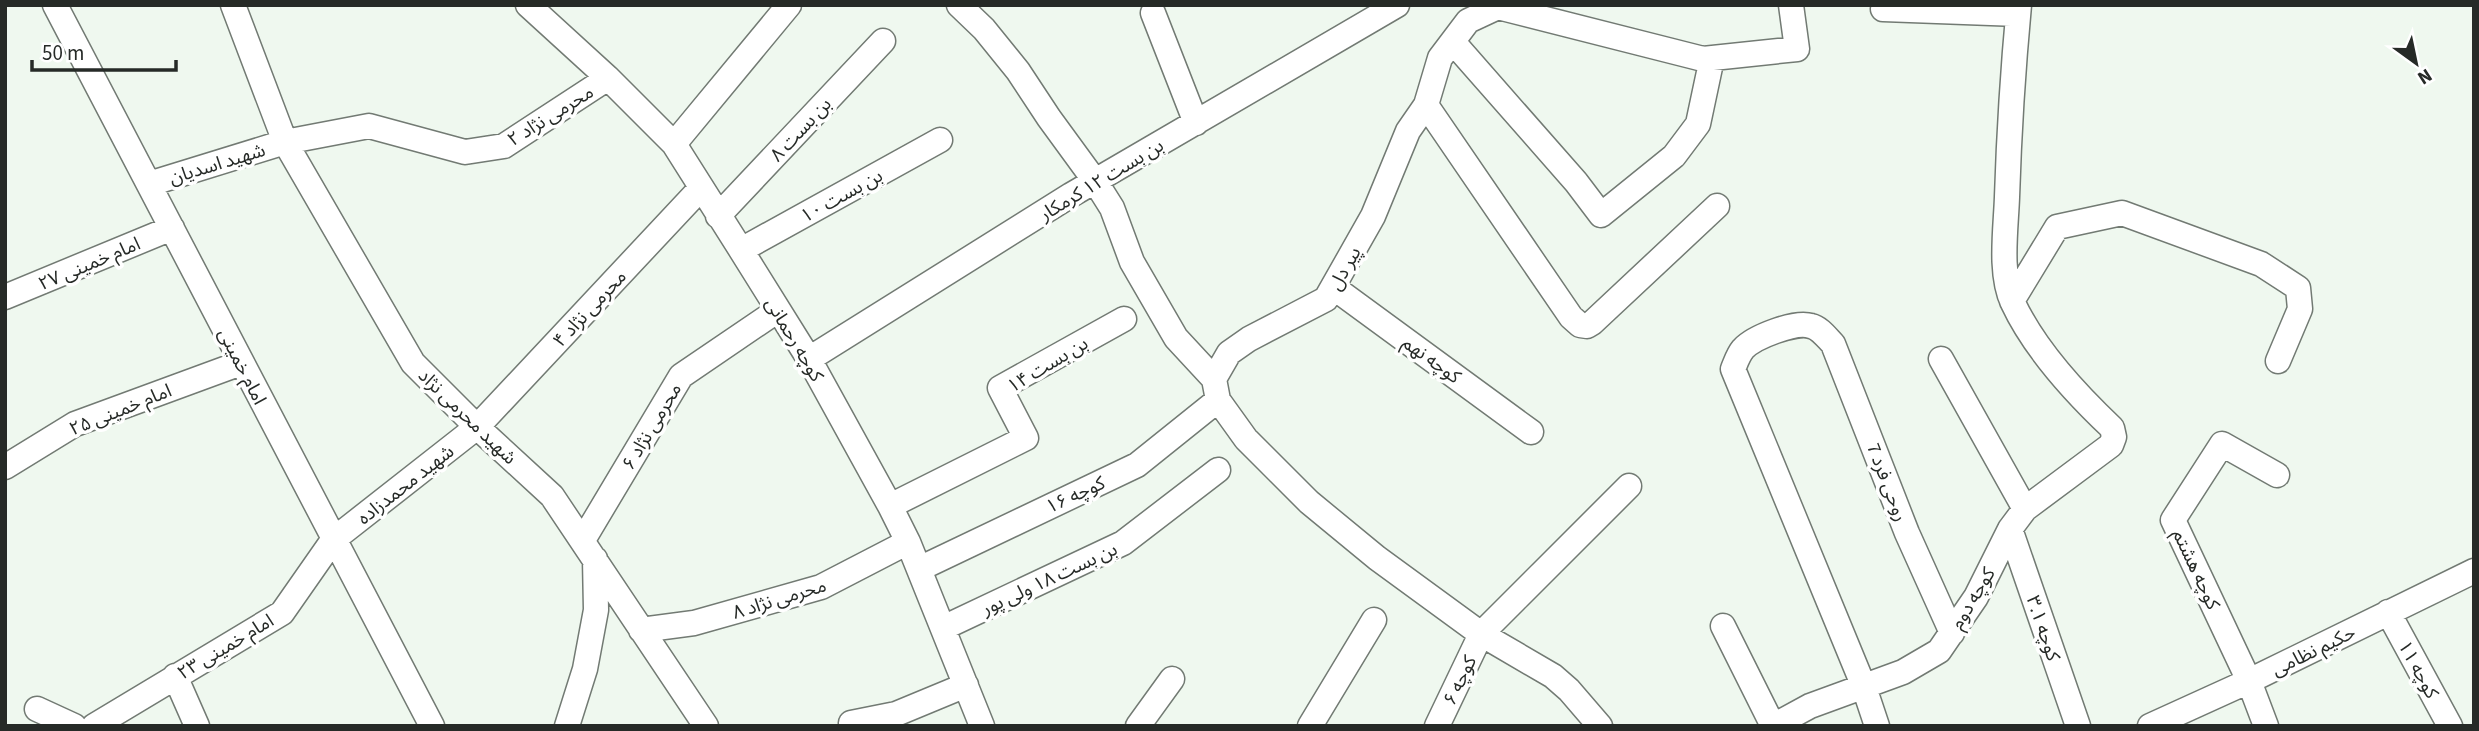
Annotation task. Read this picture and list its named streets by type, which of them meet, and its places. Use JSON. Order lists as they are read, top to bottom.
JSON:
{
  "streets": {
    "street": [
      "محرمی نژاد ۲",
      "بن بست ۸",
      "شهید اسدیان",
      "بن بست ۱۲ کرمکار",
      "بن بست ۱۰",
      "امام خمینی ۲۷",
      "پیر دل",
      "محرمی نژاد ۴",
      "کوچه رحمانی",
      "کوچه نهم",
      "بن بست ۱۴",
      "امام خمینی",
      "امام خمینی ۲۵",
      "شهید محرمی نژاد",
      "محرمی نژاد ۶",
      "روحی فرد 7",
      "شهید محمدزاده",
      "کوچه ۱۶",
      "کوچه هشتم",
      "بن بست ۱۸ ولی پور",
      "محرمی نژاد ۸",
      "کوچه دوم",
      "کوچه ۳.۱",
      "امام خمینی ۲۳",
      "حکیم نظامی",
      "کوچه ۱۱",
      "کوچه ۶"
    ]
  },
  "crossings": [
    ["محرمی نژاد ۲", "شهید اسدیان"],
    ["محرمی نژاد ۲", "کوچه رحمانی"],
    ["محرمی نژاد ۲", "شهید محرمی نژاد"],
    ["بن بست ۸", "کوچه رحمانی"],
    ["شهید اسدیان", "امام خمینی"],
    ["شهید اسدیان", "شهید محرمی نژاد"],
    ["بن بست ۱۲ کرمکار", "کوچه رحمانی"],
    ["بن بست ۱۰", "کوچه رحمانی"],
    ["امام خمینی ۲۷", "امام خمینی"],
    ["پیر دل", "کوچه نهم"],
    ["پیر دل", "کوچه ۱۶"],
    ["محرمی نژاد ۴", "کوچه رحمانی"],
    ["محرمی نژاد ۴", "شهید محرمی نژاد"],
    ["محرمی نژاد ۴", "شهید محمدزاده"],
    ["کوچه رحمانی", "بن بست ۱۴"],
    ["کوچه رحمانی", "محرمی نژاد ۶"],
    ["کوچه رحمانی", "کوچه ۱۶"],
    ["کوچه رحمانی", "بن بست ۱۸ ولی پور"],
    ["کوچه رحمانی", "محرمی نژاد ۸"],
    ["امام خمینی", "امام خمینی ۲۵"],
    ["امام خمینی", "شهید محمدزاده"],
    ["امام خمینی", "امام خمینی ۲۳"],
    ["شهید محرمی نژاد", "محرمی نژاد ۶"],
    ["شهید محرمی نژاد", "شهید محمدزاده"],
    ["شهید محرمی نژاد", "محرمی نژاد ۸"],
    ["روحی فرد 7", "کوچه دوم"],
    ["شهید محمدزاده", "امام خمینی ۲۳"],
    ["کوچه هشتم", "حکیم نظامی"],
    ["کوچه دوم", "کوچه ۳.۱"],
    ["حکیم نظامی", "کوچه ۱۱"]
  ],
  "scale_bar": "50 m",
  "north": "bottom right"
}
